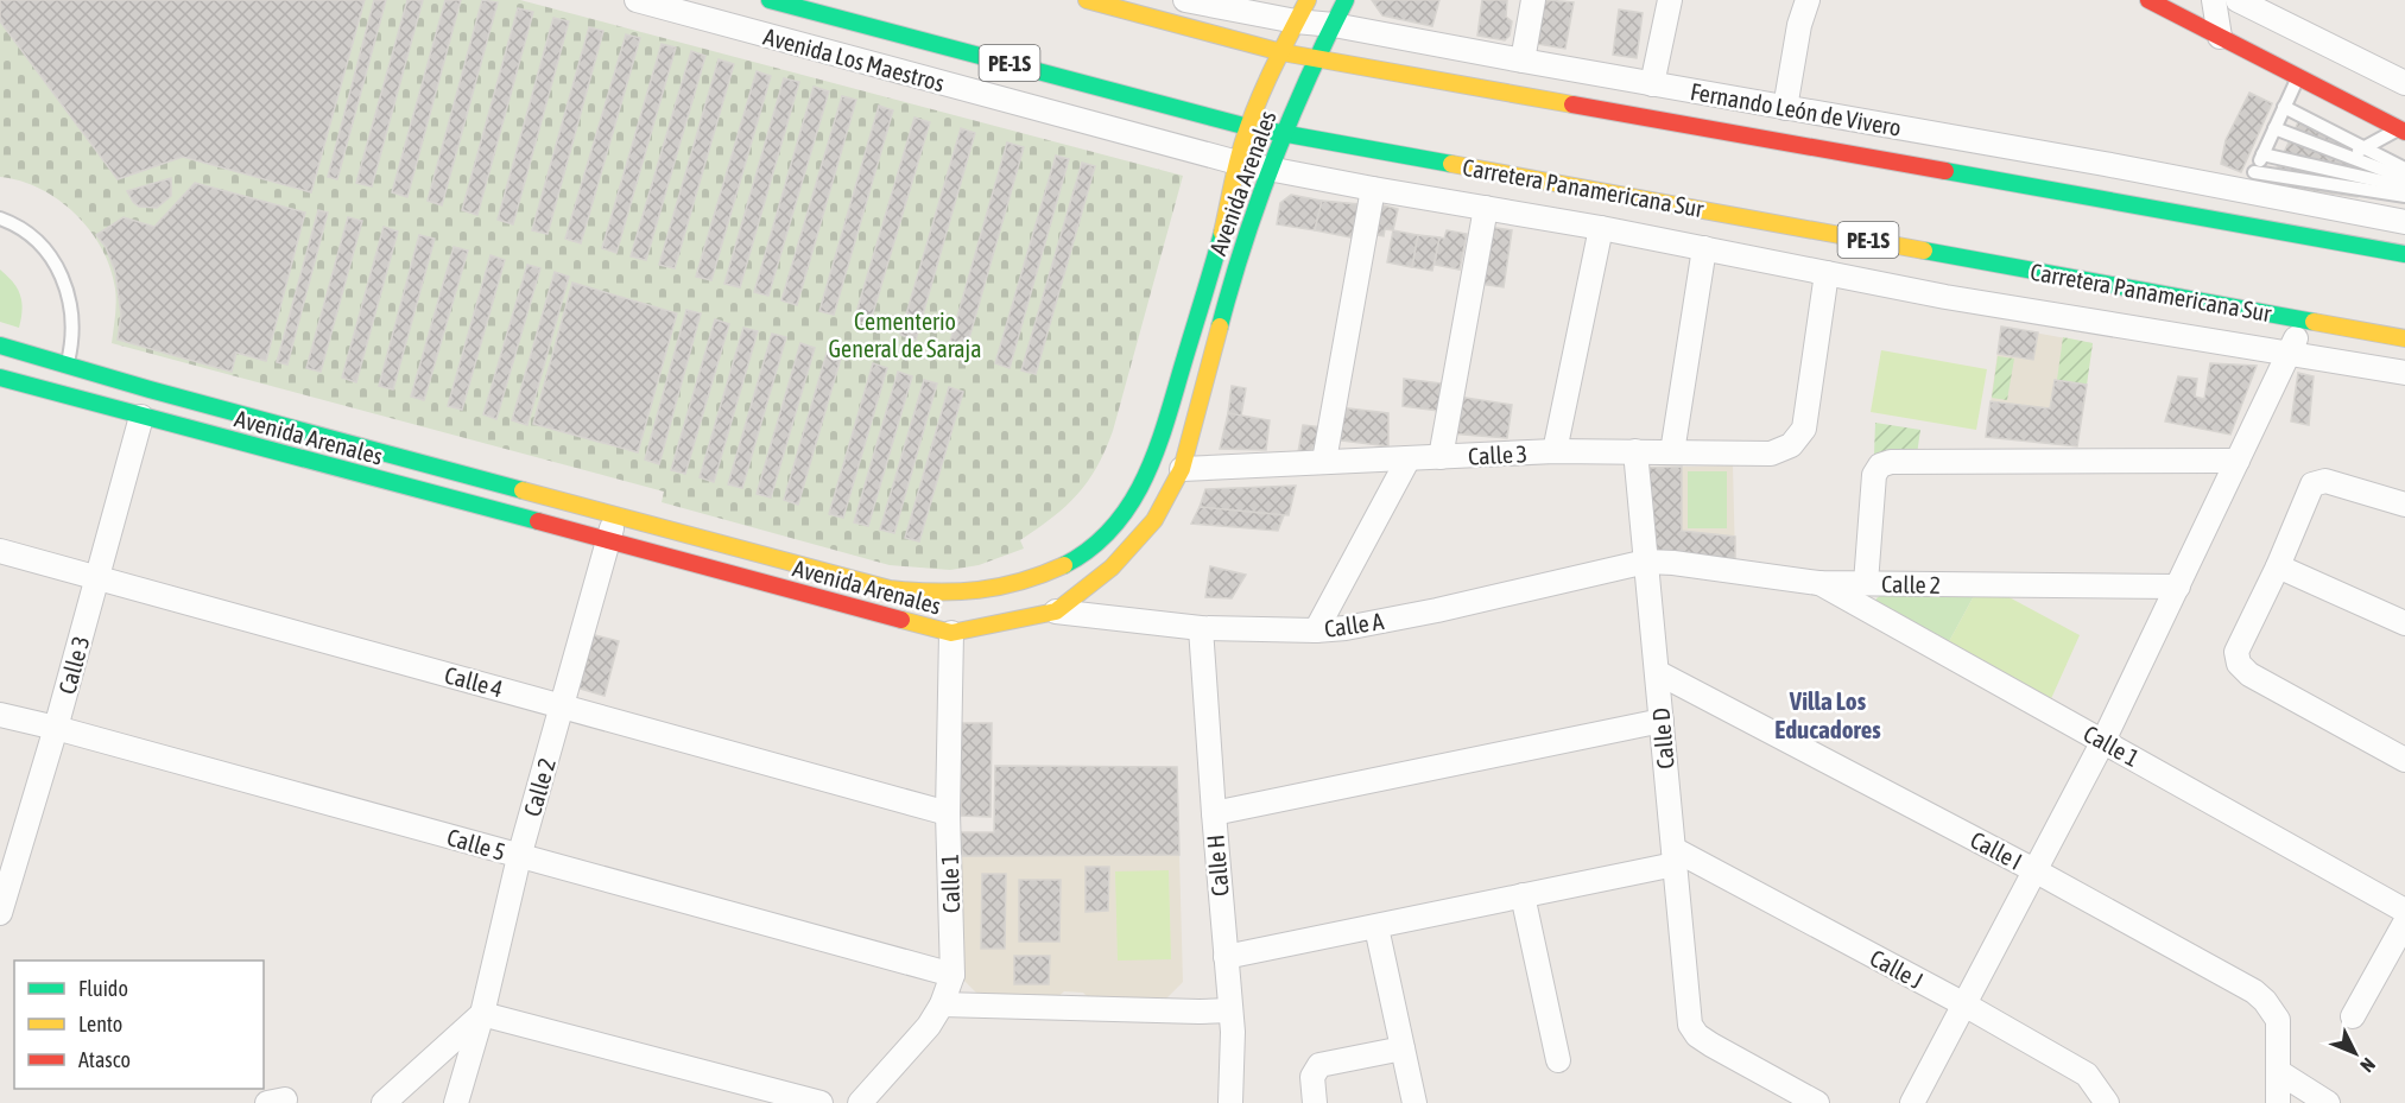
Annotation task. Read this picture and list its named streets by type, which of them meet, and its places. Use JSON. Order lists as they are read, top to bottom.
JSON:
{
  "streets": {
    "main road": ["PE-1S", "Avenida Arenales", "Carretera Panamericana Sur"],
    "street": [
      "Avenida Los Maestros",
      "Fernando León de Vivero",
      "Calle 3",
      "Calle 2",
      "Calle A",
      "Calle 4",
      "Calle D",
      "Calle 1",
      "Calle 5",
      "Calle I",
      "Calle H",
      "Calle J"
    ]
  },
  "crossings": [
    ["Avenida Los Maestros", "Avenida Arenales"],
    ["Avenida Los Maestros", "Carretera Panamericana Sur"],
    ["Fernando León de Vivero", "Avenida Arenales"],
    ["Avenida Arenales", "Carretera Panamericana Sur"],
    ["Avenida Arenales", "Calle 3"],
    ["Avenida Arenales", "Calle 2"],
    ["Avenida Arenales", "Calle A"],
    ["Avenida Arenales", "Calle 1"],
    ["Carretera Panamericana Sur", "Calle 3"],
    ["Calle 3", "Calle 4"],
    ["Calle 3", "Calle D"],
    ["Calle 3", "Calle 5"],
    ["Calle 2", "Calle A"],
    ["Calle 2", "Calle 4"],
    ["Calle 2", "Calle D"],
    ["Calle 2", "Calle 1"],
    ["Calle 2", "Calle 5"],
    ["Calle A", "Calle D"],
    ["Calle A", "Calle H"],
    ["Calle 4", "Calle 1"],
    ["Calle D", "Calle I"],
    ["Calle D", "Calle J"],
    ["Calle 1", "Calle 5"]
  ],
  "districts": ["Villa Los Educadores"],
  "parks": ["Cementerio General de Saraja"],
  "legend": ["Fluido", "Lento", "Atasco"],
  "north": "bottom right"
}
